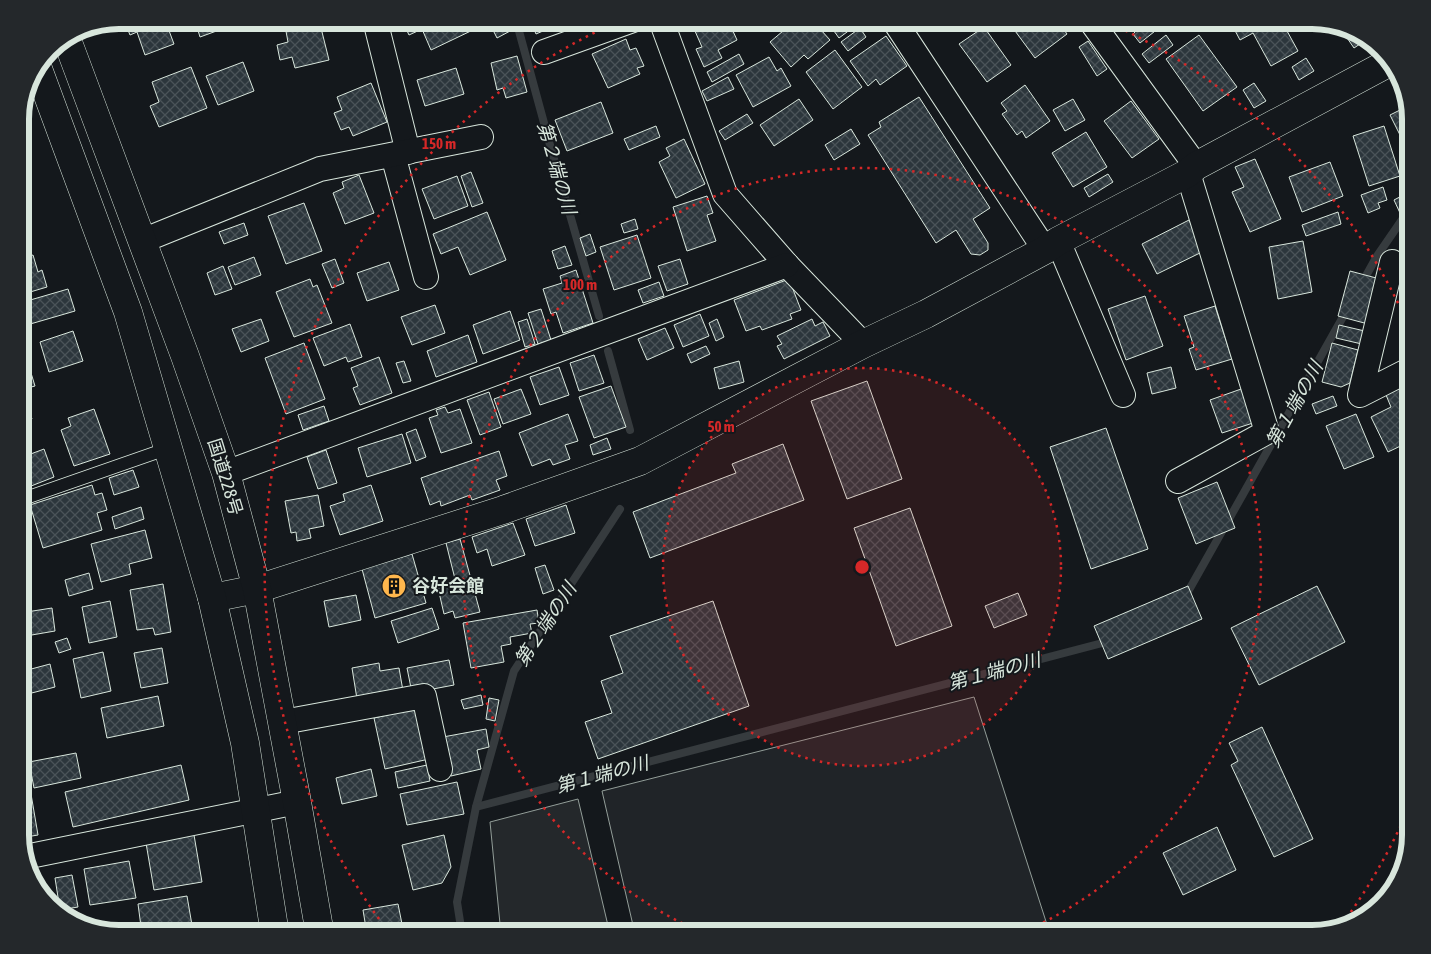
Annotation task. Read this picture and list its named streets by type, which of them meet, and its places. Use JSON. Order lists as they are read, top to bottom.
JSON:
{
  "streets": {
    "main road": ["国道228号"]
  },
  "water": ["第２端の川", "第１端の川"],
  "places": {
    "building": ["谷好会館"]
  },
  "rings": ["150 m", "100 m", "50 m"]
}
